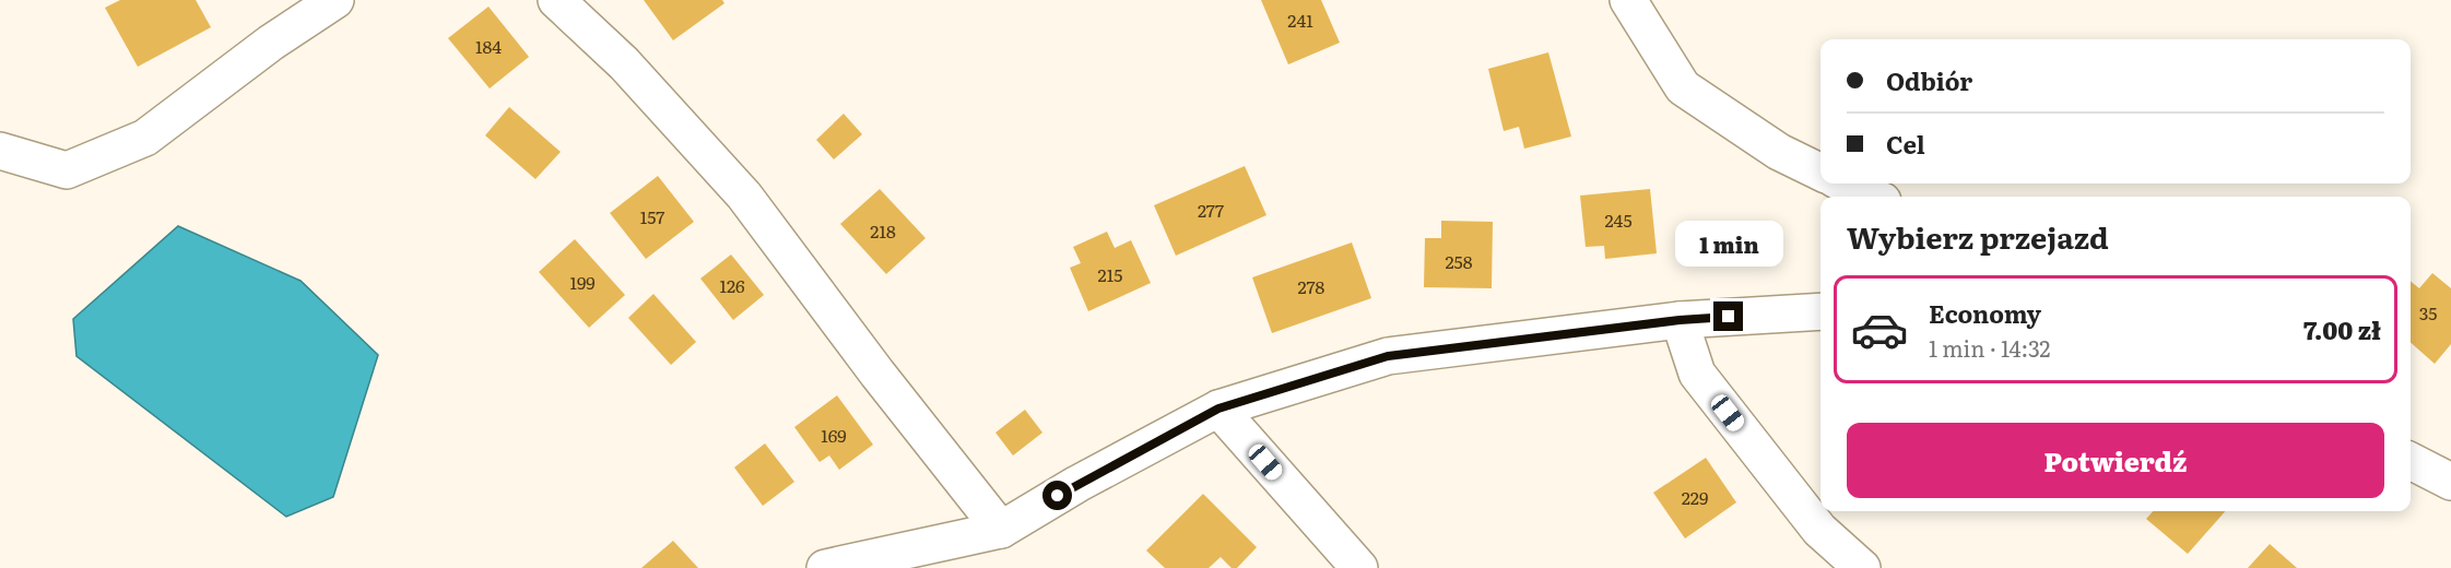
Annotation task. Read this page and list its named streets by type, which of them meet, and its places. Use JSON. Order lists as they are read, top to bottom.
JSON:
{
  "house_numbers": [
    "241",
    "184",
    "277",
    "157",
    "245",
    "218",
    "258",
    "215",
    "199",
    "126",
    "278",
    "35",
    "169",
    "229"
  ],
  "page": {
    "banner": ["Odbiór", "Cel"],
    "heading": "Wybierz przejazd",
    "bubble": "1 min",
    "list": [
      {
        "name": "Economy",
        "note": "1 min · 14:32",
        "value": "7.00 zł"
      }
    ],
    "buttons": "Potwierdź"
  }
}
